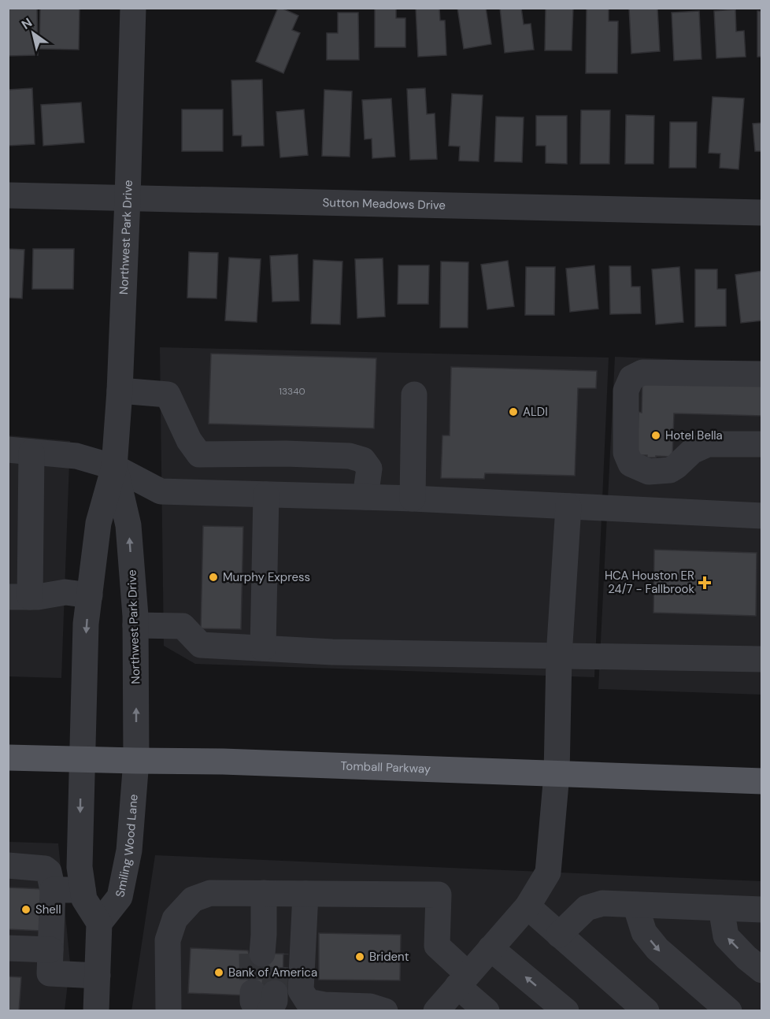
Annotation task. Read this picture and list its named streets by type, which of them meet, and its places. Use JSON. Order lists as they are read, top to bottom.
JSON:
{
  "streets": {
    "main road": ["Tomball Parkway"],
    "street": ["Sutton Meadows Drive", "Northwest Park Drive", "Smiling Wood Lane"]
  },
  "crossings": [
    ["Sutton Meadows Drive", "Northwest Park Drive"],
    ["Northwest Park Drive", "Tomball Parkway"],
    ["Northwest Park Drive", "Smiling Wood Lane"],
    ["Tomball Parkway", "Smiling Wood Lane"]
  ],
  "places": {
    "other": [
      "ALDI",
      "Hotel Bella",
      "Murphy Express",
      "Shell",
      "Brident",
      "Bank of America"
    ],
    "health": ["HCA Houston ER 24/7 - Fallbrook"]
  },
  "house_numbers": ["13340"],
  "north": "top left"
}
